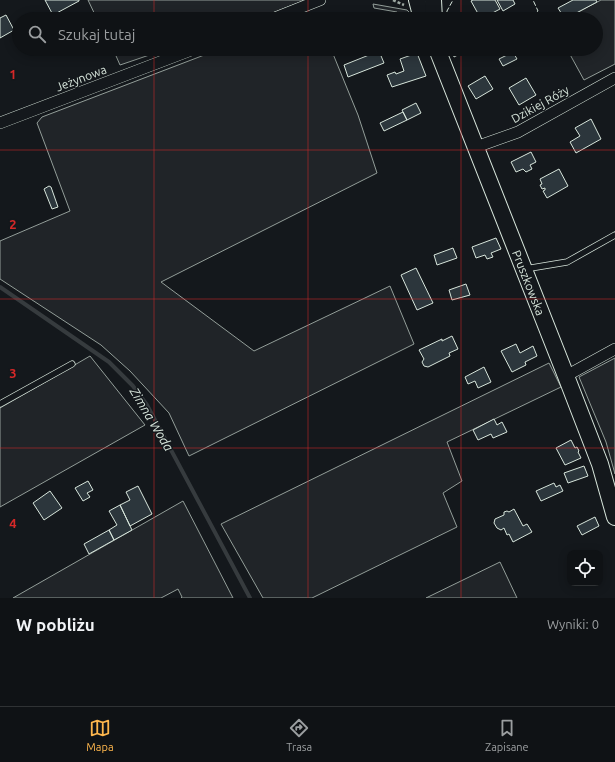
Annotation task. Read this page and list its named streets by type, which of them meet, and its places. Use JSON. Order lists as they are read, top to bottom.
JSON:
{
  "streets": {
    "street": ["Jeżynowa", "Dzikiej Róży", "Pruszkowska"]
  },
  "crossings": [
    ["Dzikiej Róży", "Pruszkowska"]
  ],
  "water": ["Zimna Woda"],
  "page": {
    "search": "Szukaj tutaj",
    "heading": ["W pobliżu", "Wyniki: 0"],
    "nav": ["Mapa", "Trasa", "Zapisane"]
  },
  "grid": {
    "rows": [
      "1",
      "2",
      "3",
      "4"
    ]
  }
}
